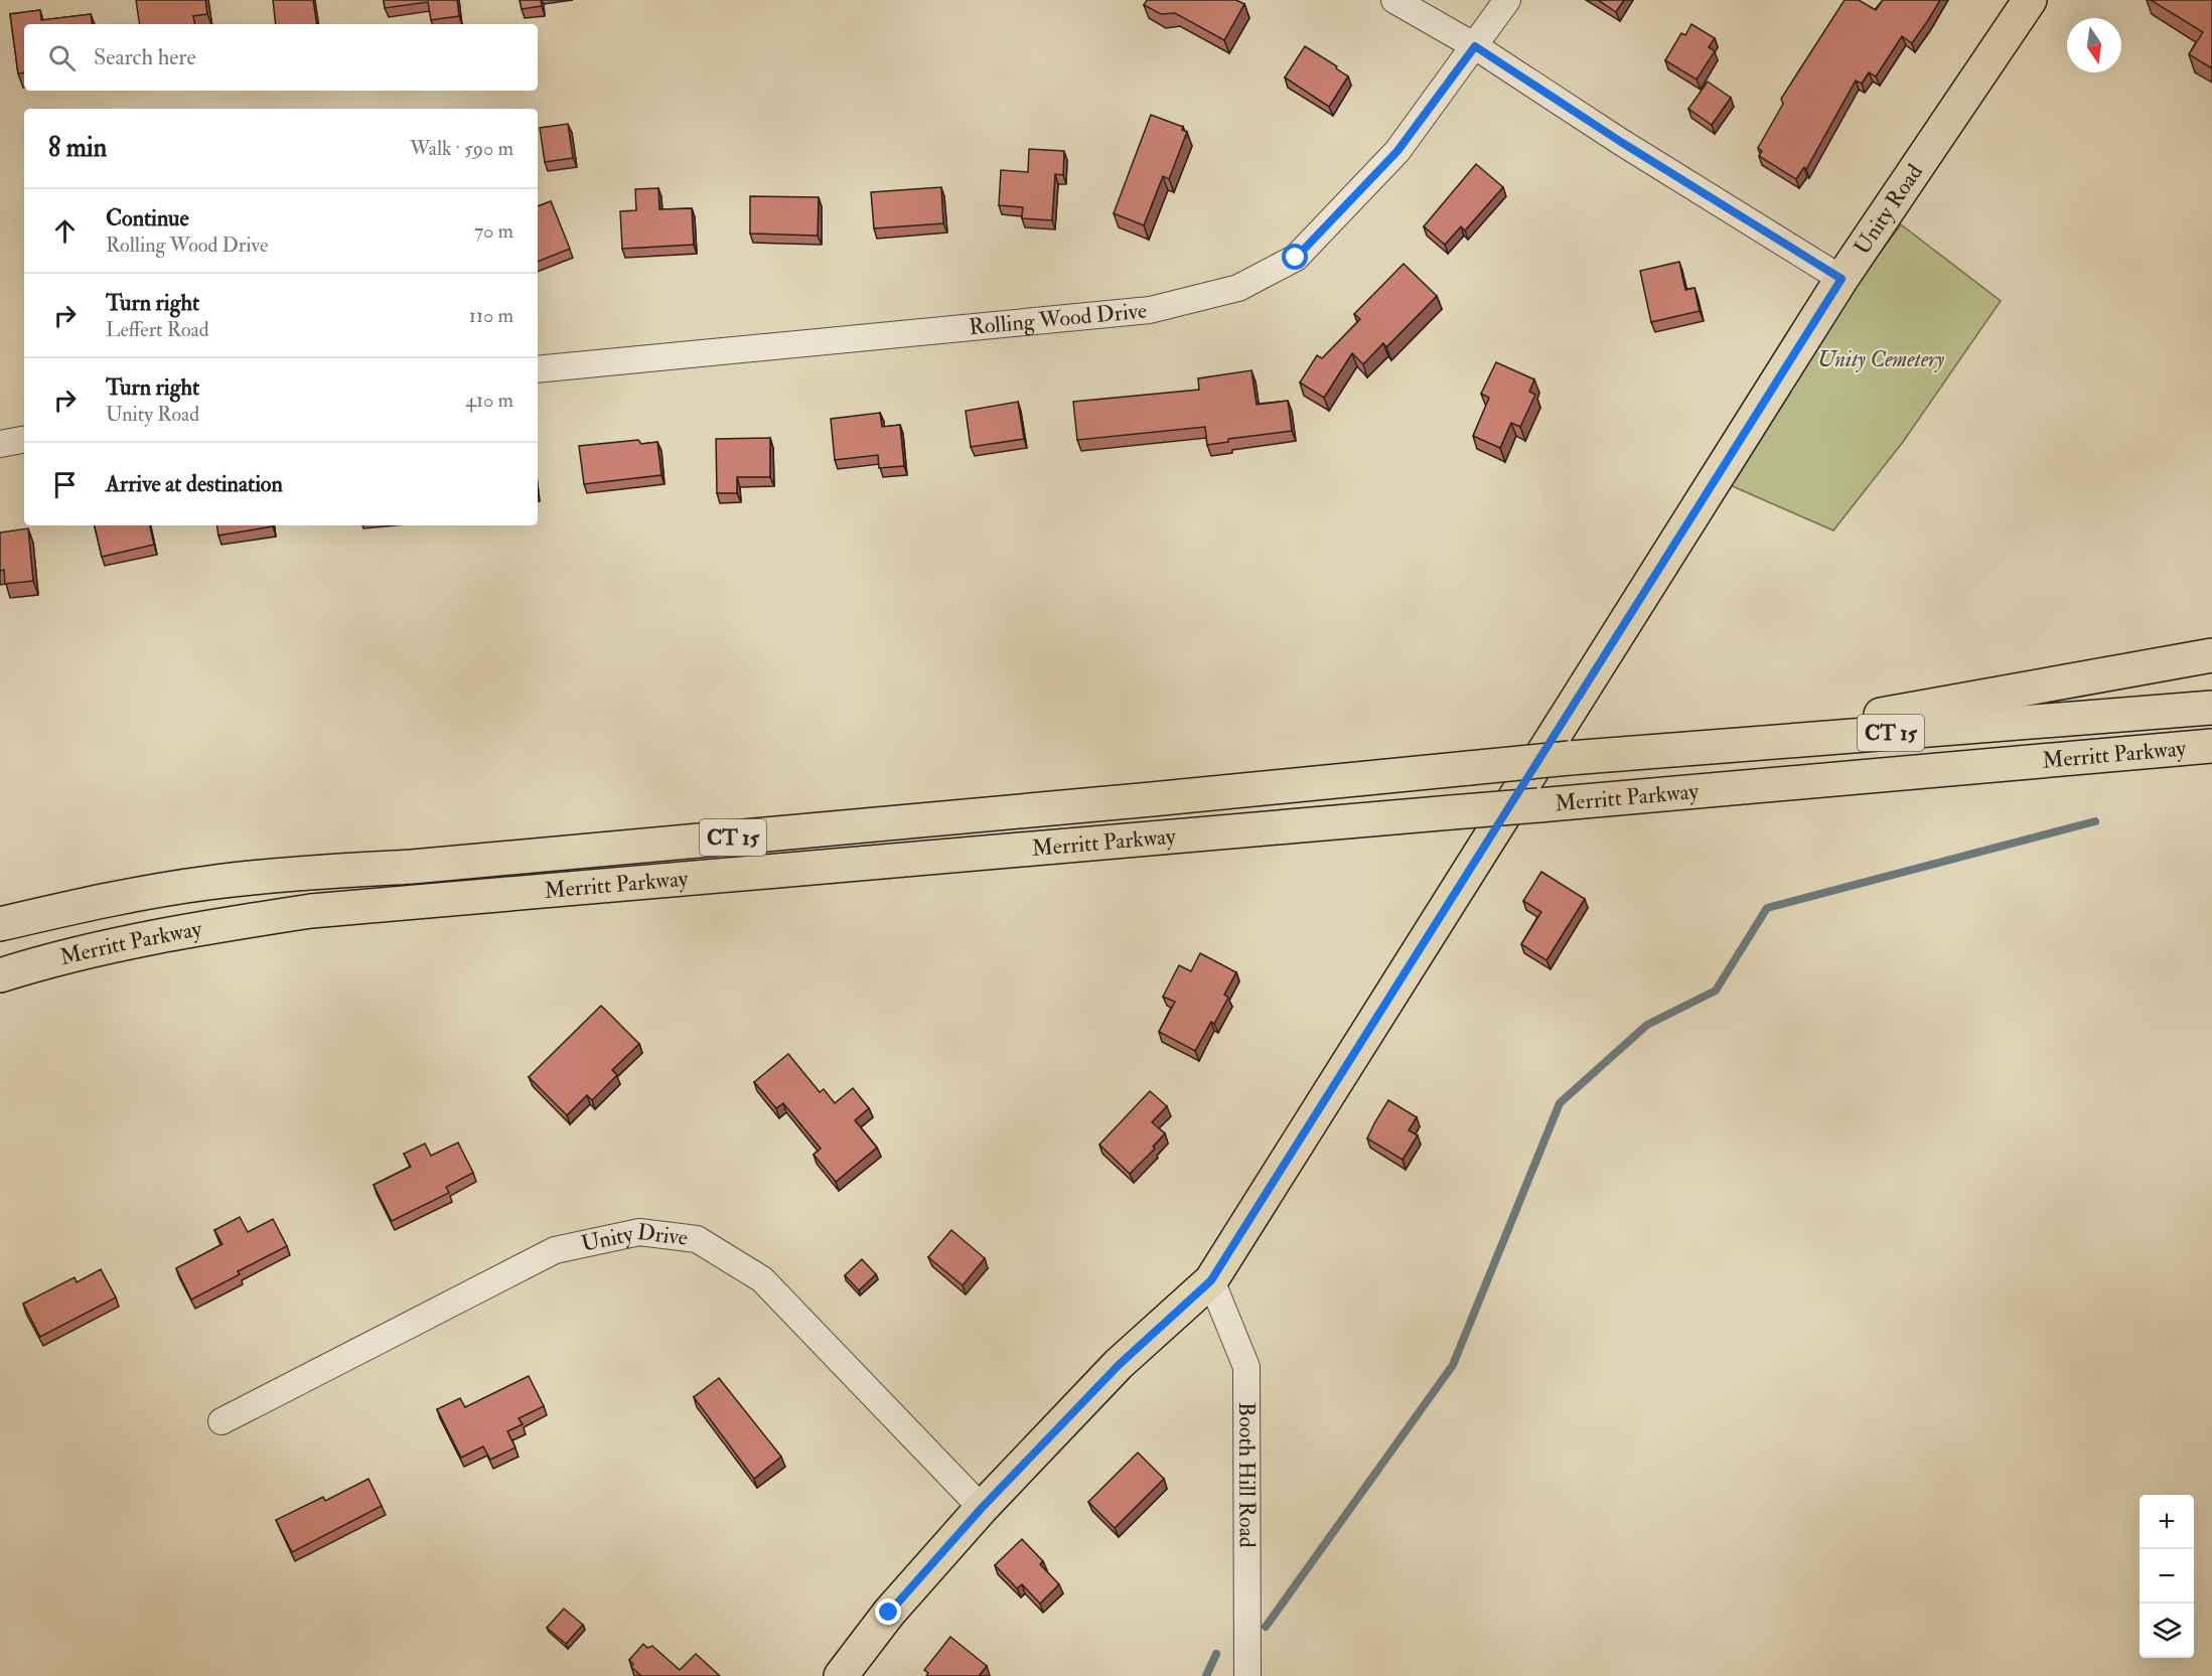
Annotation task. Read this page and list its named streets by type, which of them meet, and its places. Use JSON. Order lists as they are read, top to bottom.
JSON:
{
  "streets": {
    "main road": ["Unity Road", "CT 15", "Merritt Parkway"],
    "street": ["Rolling Wood Drive", "Unity Drive", "Booth Hill Road"]
  },
  "crossings": [
    ["Unity Road", "Unity Drive"],
    ["Unity Road", "Booth Hill Road"]
  ],
  "parks": ["Unity Cemetery"],
  "north": "bottom",
  "page": {
    "search": "Search here",
    "heading": ["8 min", "Walk · 590 m"],
    "list": [
      ["Continue", "Rolling Wood Drive", "70 m"],
      ["Turn right", "Leffert Road", "110 m"],
      ["Turn right", "Unity Road", "410 m"],
      "Arrive at destination"
    ],
    "map_buttons": ["+", "−"]
  }
}
